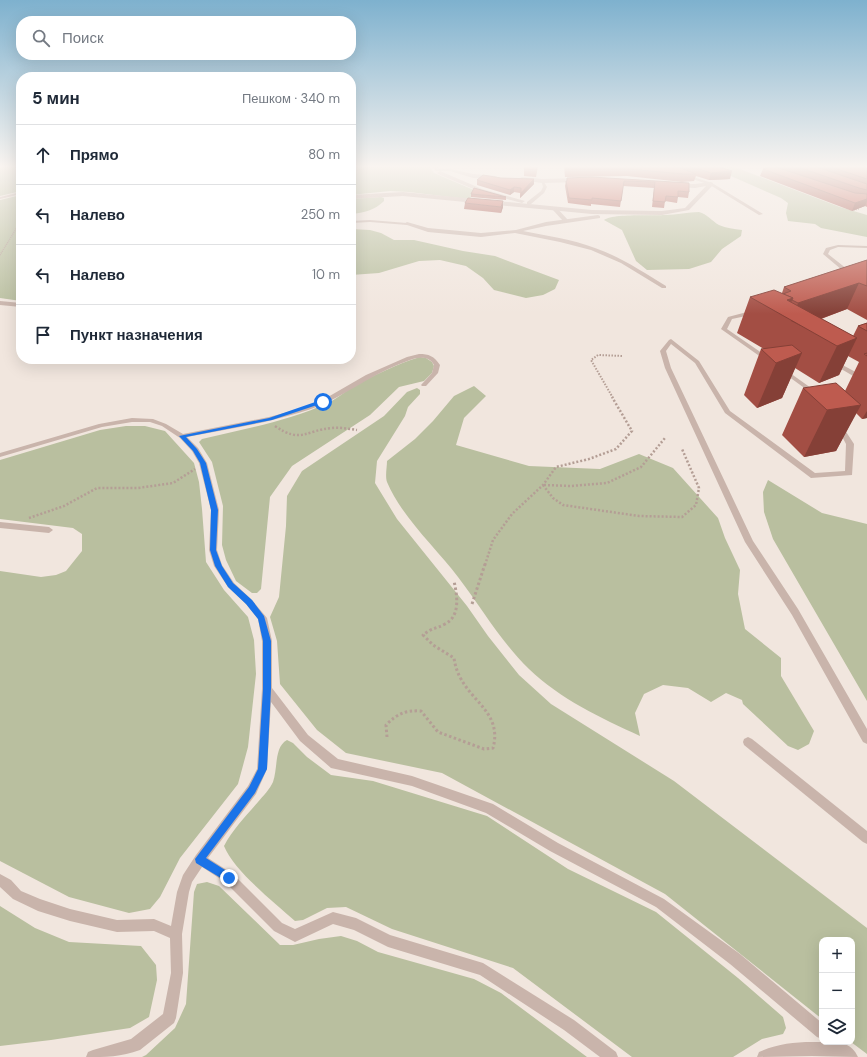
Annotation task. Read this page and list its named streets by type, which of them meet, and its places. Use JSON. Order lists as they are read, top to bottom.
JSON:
{
  "page": {
    "search": "Поиск",
    "heading": ["5 мин", "Пешком · 340 m"],
    "list": [
      ["Прямо", "80 m"],
      ["Налево", "250 m"],
      ["Налево", "10 m"],
      "Пункт назначения"
    ],
    "map_buttons": ["+", "−"]
  }
}
